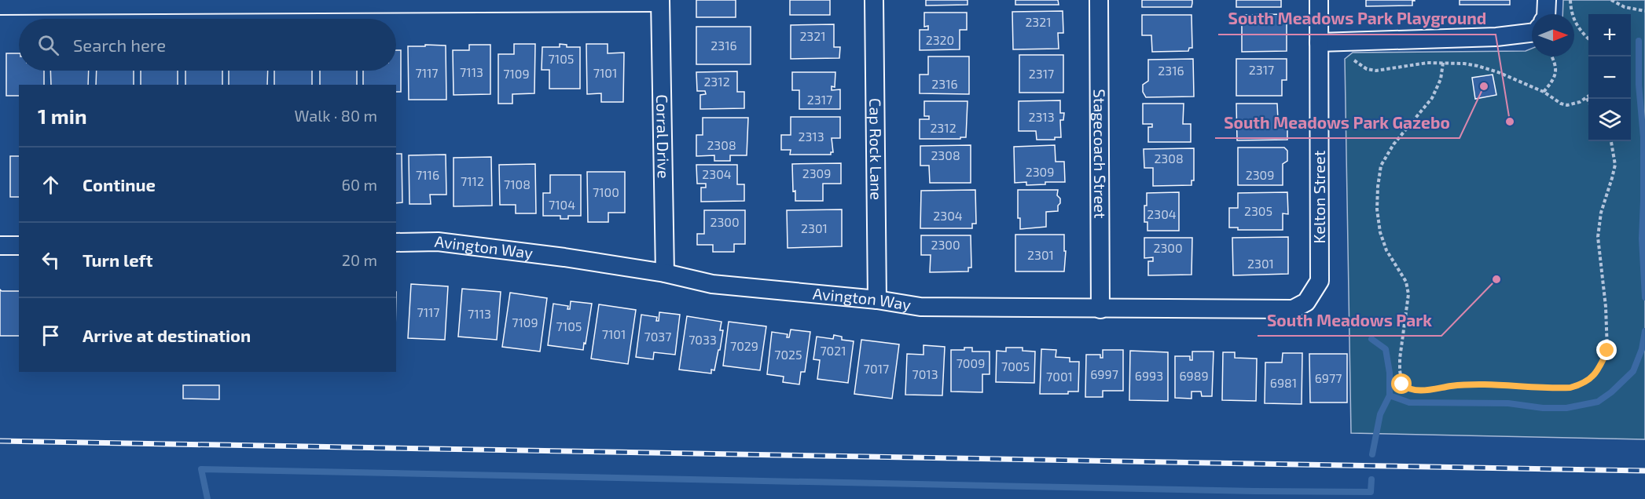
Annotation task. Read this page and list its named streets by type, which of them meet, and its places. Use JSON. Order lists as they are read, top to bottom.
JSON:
{
  "streets": {
    "street": [
      "Corral Drive",
      "Cap Rock Lane",
      "Stagecoach Street",
      "Kelton Street",
      "Avington Way"
    ]
  },
  "crossings": [
    ["Corral Drive", "Avington Way"],
    ["Cap Rock Lane", "Avington Way"],
    ["Stagecoach Street", "Avington Way"],
    ["Kelton Street", "Avington Way"]
  ],
  "places": ["South Meadows Park Gazebo", "South Meadows Park Playground", "South Meadows Park"],
  "house_numbers": [
    "2321",
    "2321",
    "2320",
    "2316",
    "7105",
    "2317",
    "2316",
    "7113",
    "7117",
    "7101",
    "7109",
    "2317",
    "2312",
    "2316",
    "2317",
    "2313",
    "2312",
    "2313",
    "2308",
    "2308",
    "2308",
    "2309",
    "2309",
    "2304",
    "7116",
    "2309",
    "7112",
    "7108",
    "7100",
    "7104",
    "2305",
    "2304",
    "2304",
    "2300",
    "2301",
    "2300",
    "2300",
    "2301",
    "2301",
    "7117",
    "7113",
    "7109",
    "7105",
    "7101",
    "7037",
    "7033",
    "7029",
    "7021",
    "7025",
    "7009",
    "7005",
    "7017",
    "7013",
    "6997",
    "6993",
    "6989",
    "7001",
    "6977",
    "6981"
  ],
  "north": "right",
  "page": {
    "map_buttons": ["+", "−"],
    "search": "Search here",
    "heading": ["1 min", "Walk · 80 m"],
    "list": [
      ["Continue", "60 m"],
      ["Turn left", "20 m"],
      "Arrive at destination"
    ]
  }
}
